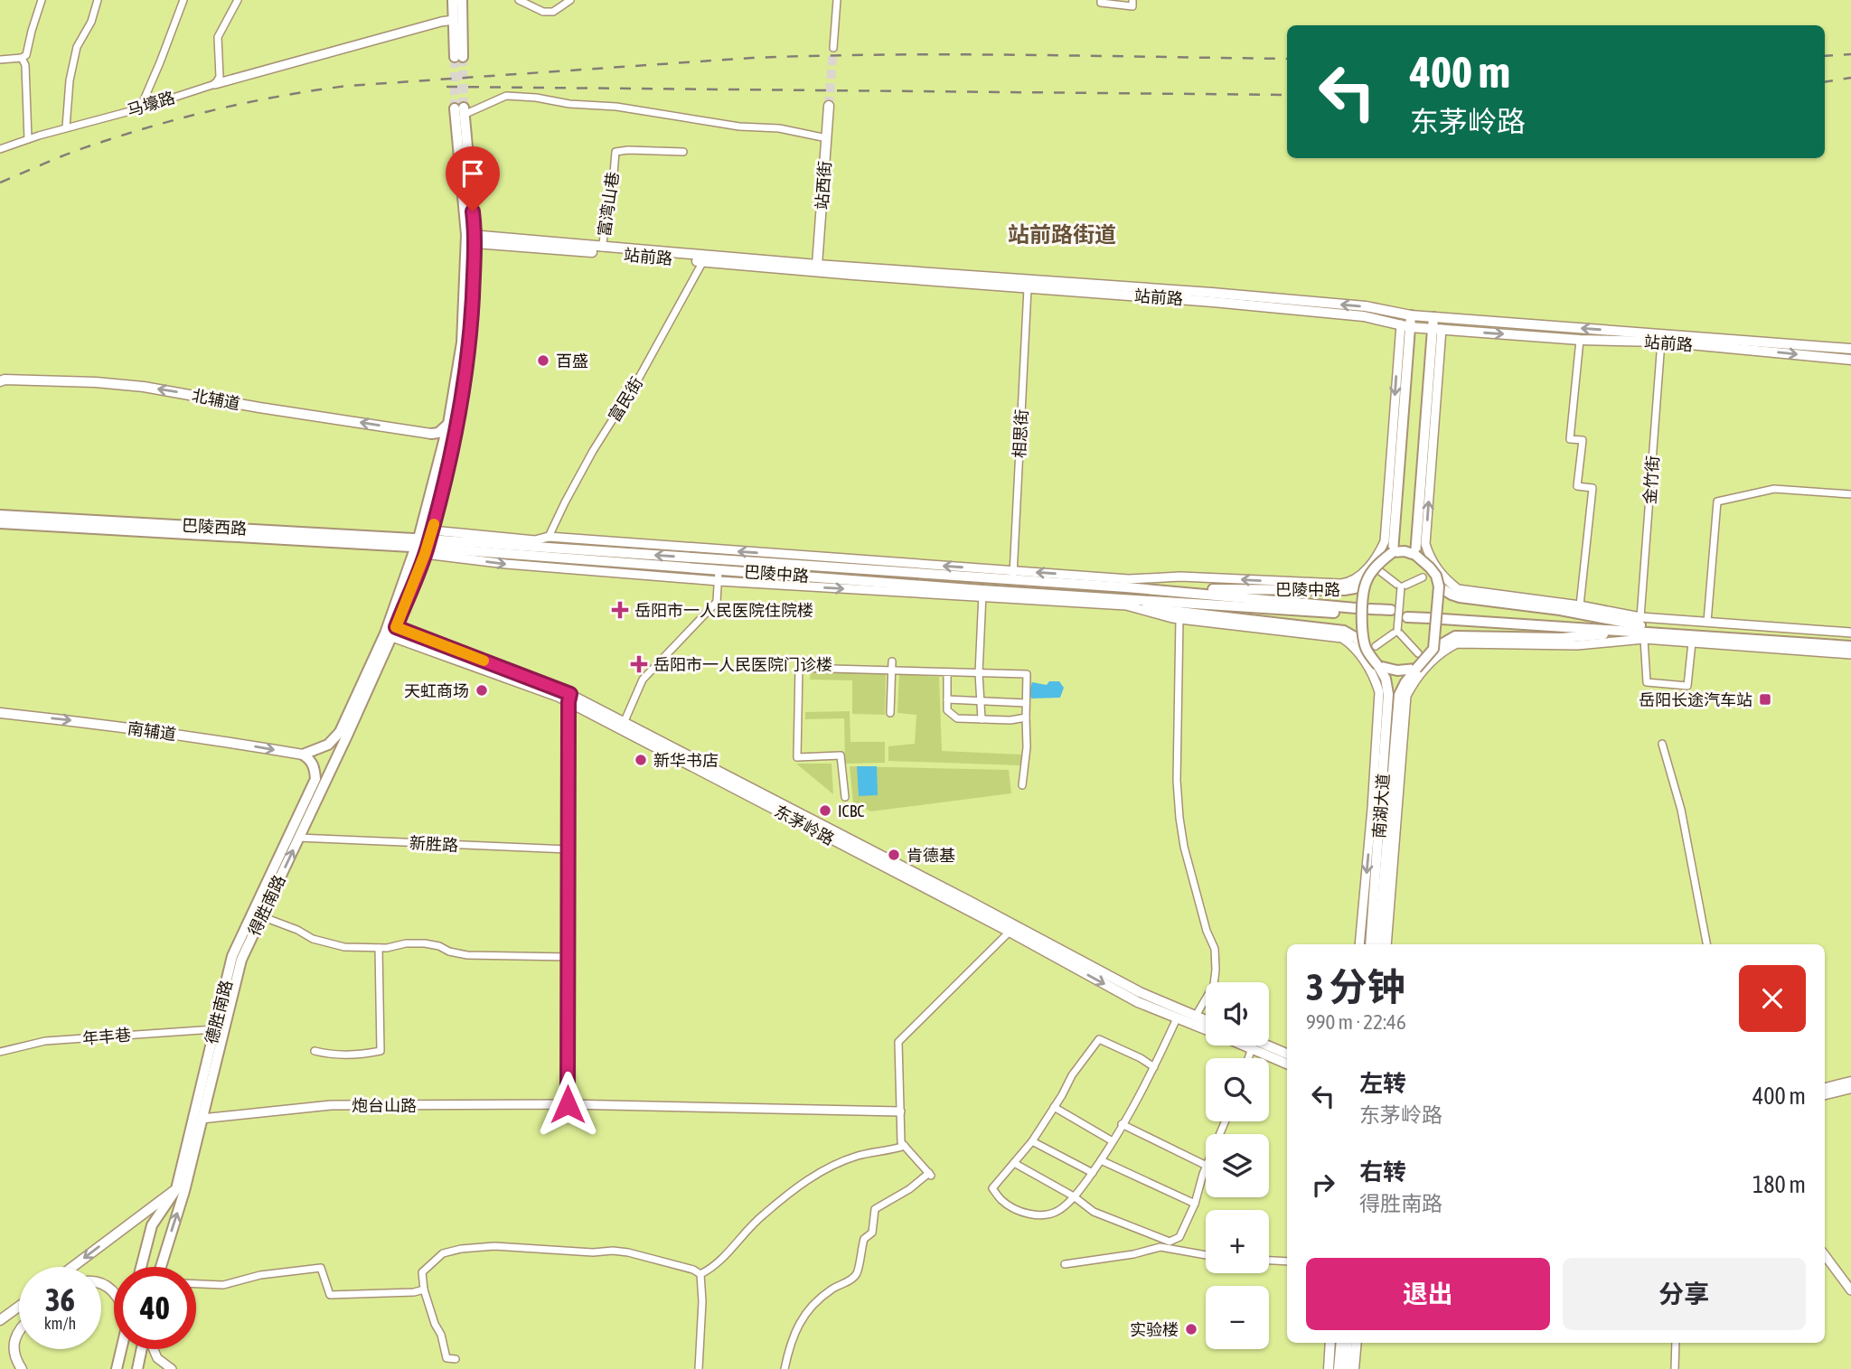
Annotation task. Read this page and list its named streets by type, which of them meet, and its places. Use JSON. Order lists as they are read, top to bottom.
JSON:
{
  "streets": {
    "main road": [
      "站西街",
      "站前路",
      "北辅道",
      "巴陵西路",
      "巴陵中路",
      "南辅道",
      "南湖大道",
      "东茅岭路",
      "得胜南路",
      "德胜南路"
    ],
    "street": [
      "马壕路",
      "富湾山巷",
      "富民街",
      "相思街",
      "金竹街",
      "新胜路",
      "年丰巷",
      "炮台山路"
    ]
  },
  "crossings": [
    ["站西街", "站前路"],
    ["富湾山巷", "站前路"],
    ["站前路", "富民街"],
    ["站前路", "相思街"],
    ["站前路", "金竹街"],
    ["站前路", "得胜南路"],
    ["相思街", "巴陵中路"],
    ["巴陵西路", "巴陵中路"],
    ["巴陵西路", "得胜南路"],
    ["巴陵中路", "南湖大道"],
    ["巴陵中路", "得胜南路"],
    ["南辅道", "得胜南路"],
    ["南辅道", "德胜南路"],
    ["东茅岭路", "得胜南路"],
    ["新胜路", "得胜南路"],
    ["得胜南路", "德胜南路"],
    ["得胜南路", "炮台山路"],
    ["德胜南路", "年丰巷"]
  ],
  "one_way": ["北辅道", "南辅道"],
  "districts": ["站前路街道"],
  "places": {
    "other": [
      "百盛",
      "天虹商场",
      "新华书店",
      "ICBC",
      "肯德基",
      "实验楼"
    ],
    "health": ["岳阳市一人民医院住院楼", "岳阳市一人民医院门诊楼"],
    "transit": ["岳阳长途汽车站"]
  },
  "page": {
    "turn": ["400 m", "东茅岭路"],
    "heading": ["3 分钟", "990 m · 22:46"],
    "map_buttons": ["+", "−"],
    "list": [
      {
        "name": "左转",
        "note": "东茅岭路",
        "value": "400 m"
      },
      {
        "name": "右转",
        "note": "得胜南路",
        "value": "180 m"
      }
    ],
    "buttons": ["退出", "分享"],
    "speed": "36 km/h",
    "limit": "40"
  }
}
